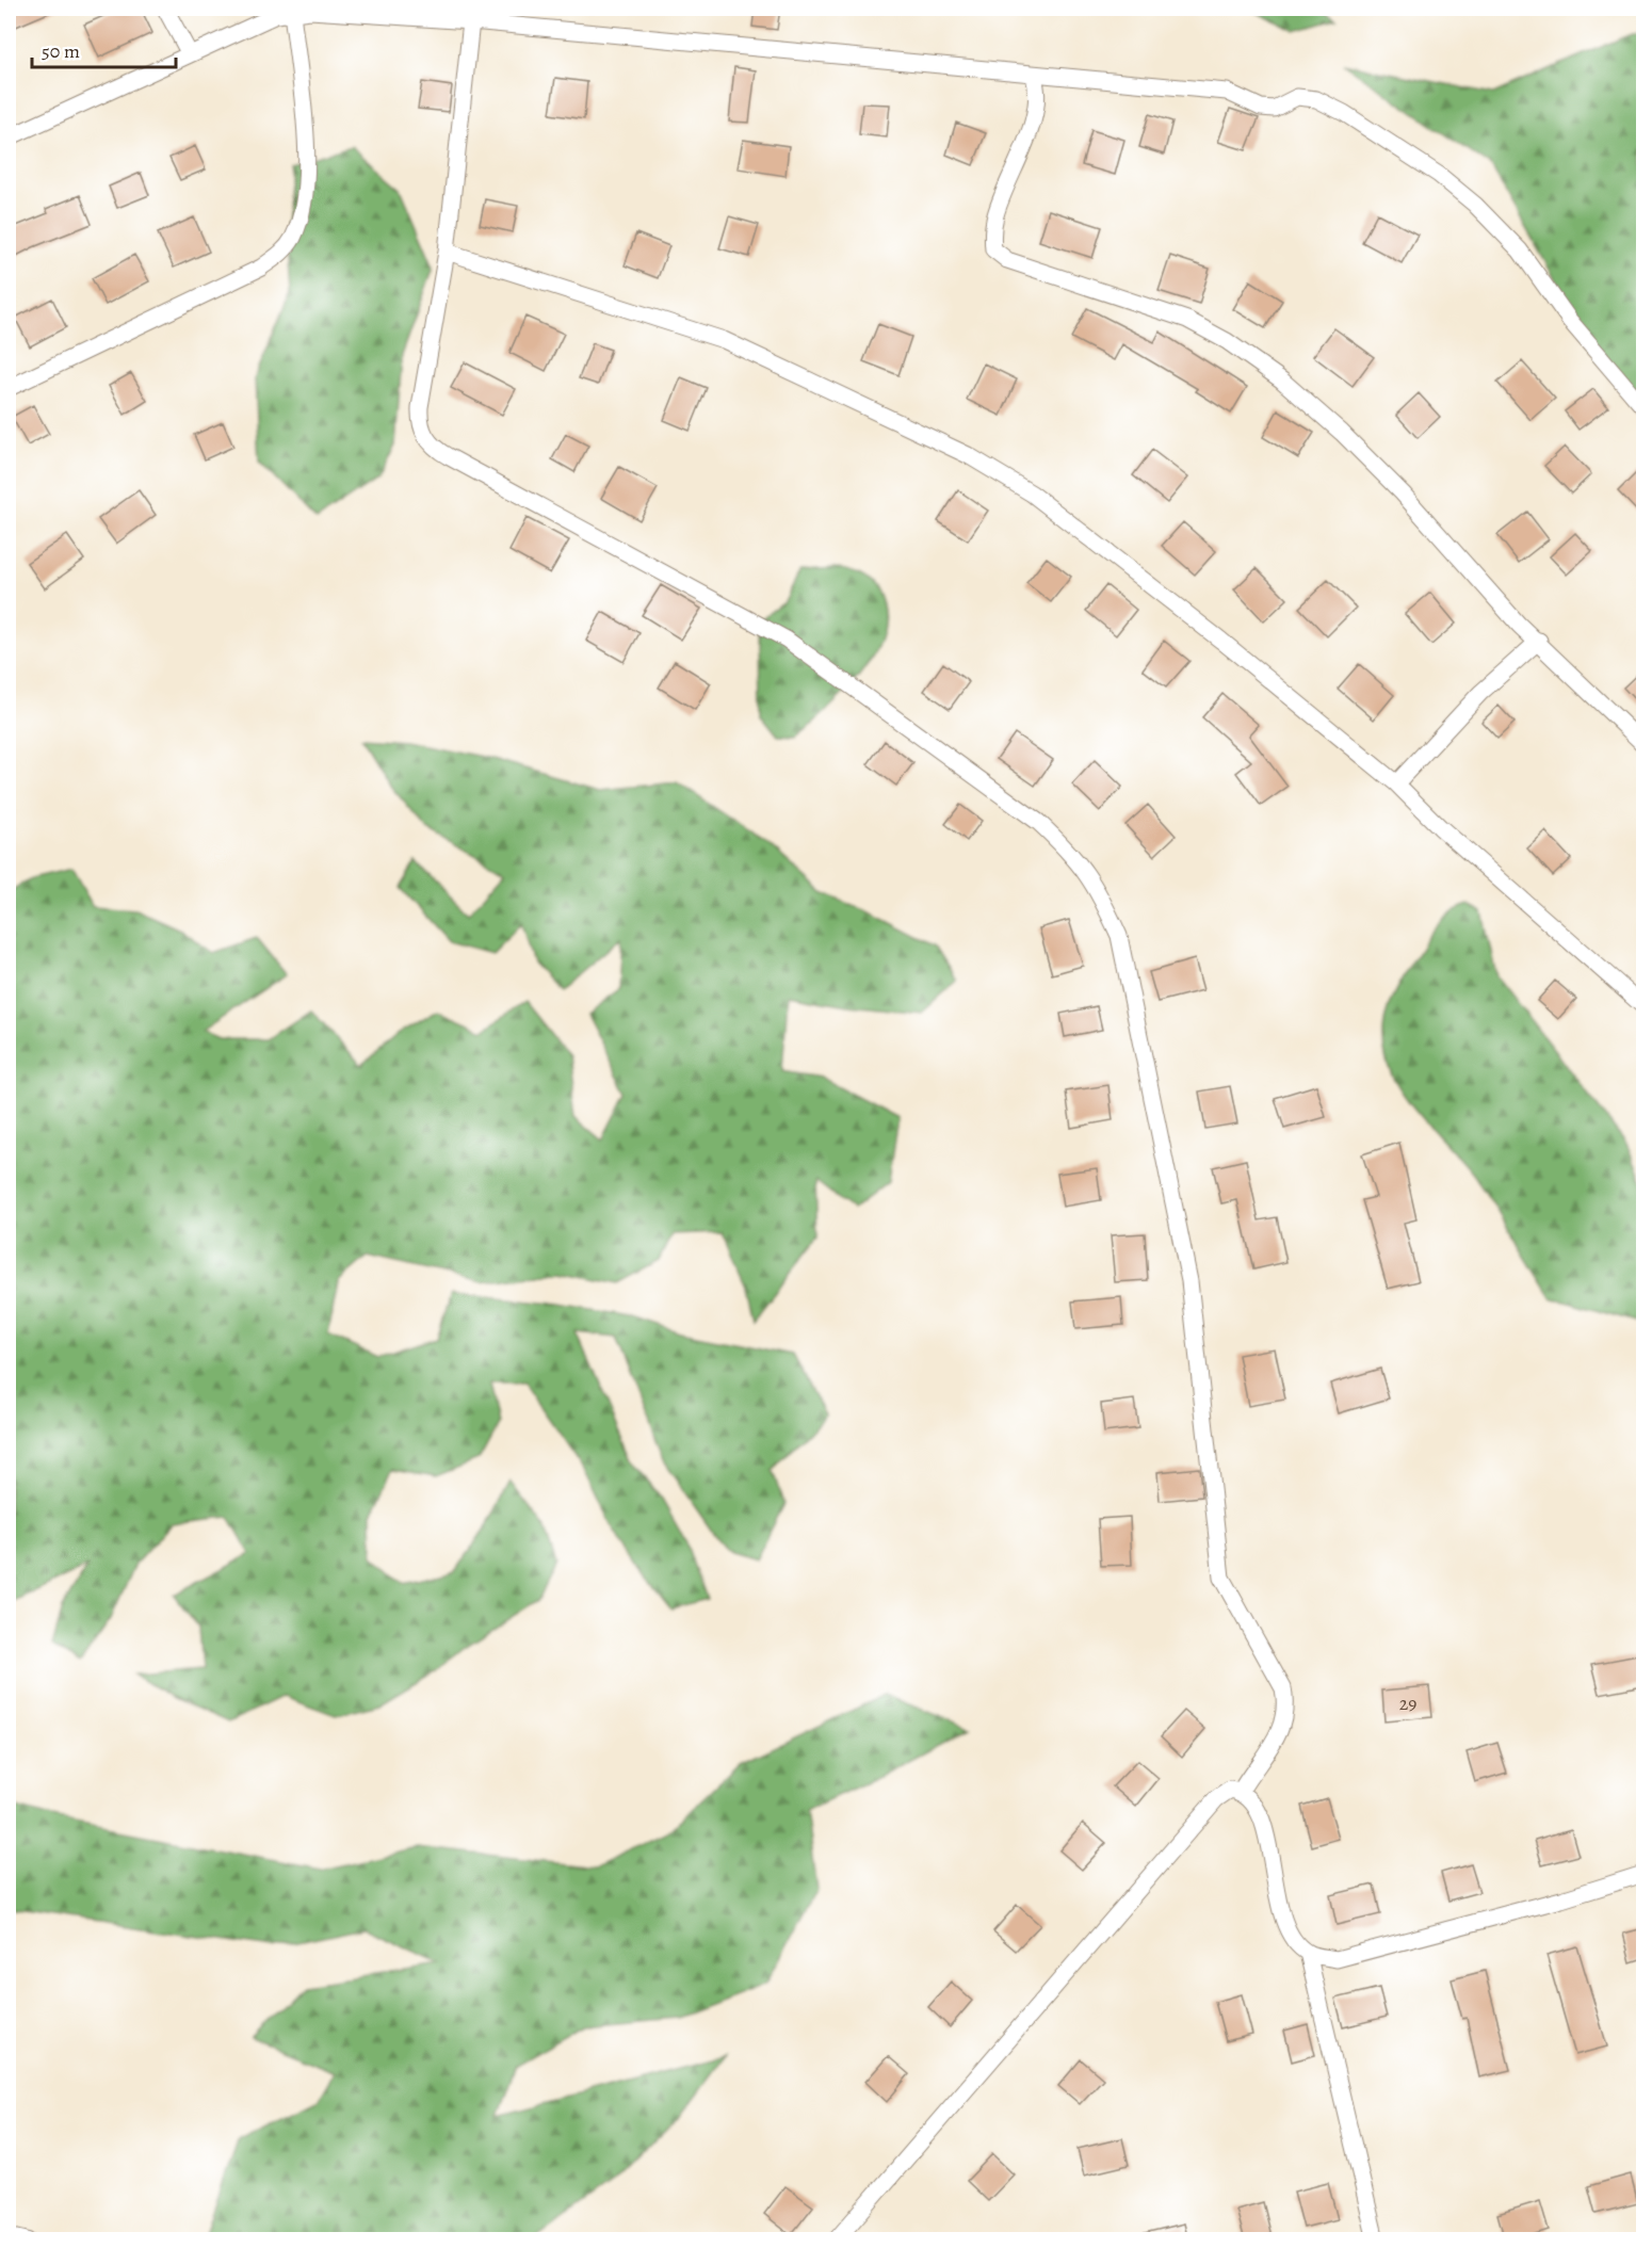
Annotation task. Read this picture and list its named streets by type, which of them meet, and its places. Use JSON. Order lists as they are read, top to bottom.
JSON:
{
  "house_numbers": ["29"],
  "scale_bar": "50 m"
}
